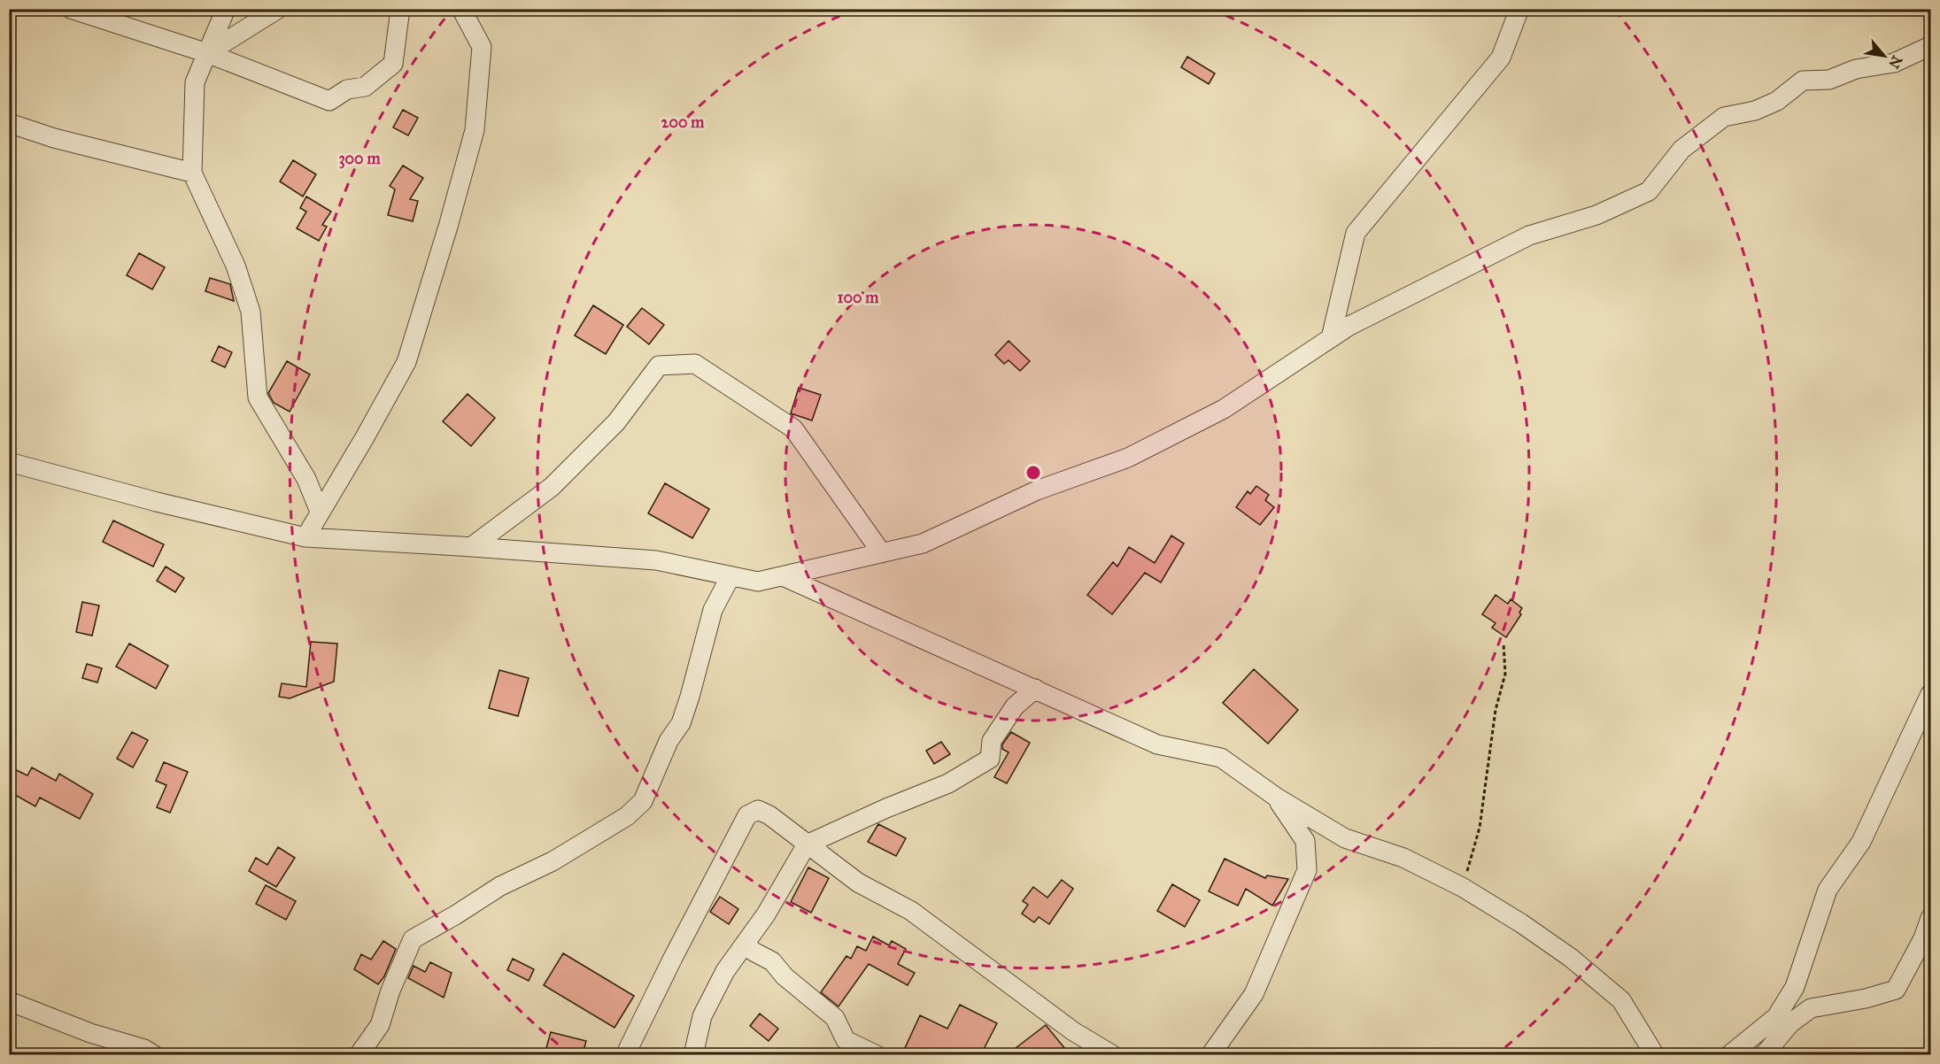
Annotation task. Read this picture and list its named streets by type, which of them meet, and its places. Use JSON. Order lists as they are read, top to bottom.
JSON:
{
  "north": "bottom right",
  "rings": ["200 m", "300 m", "100 m"]
}
